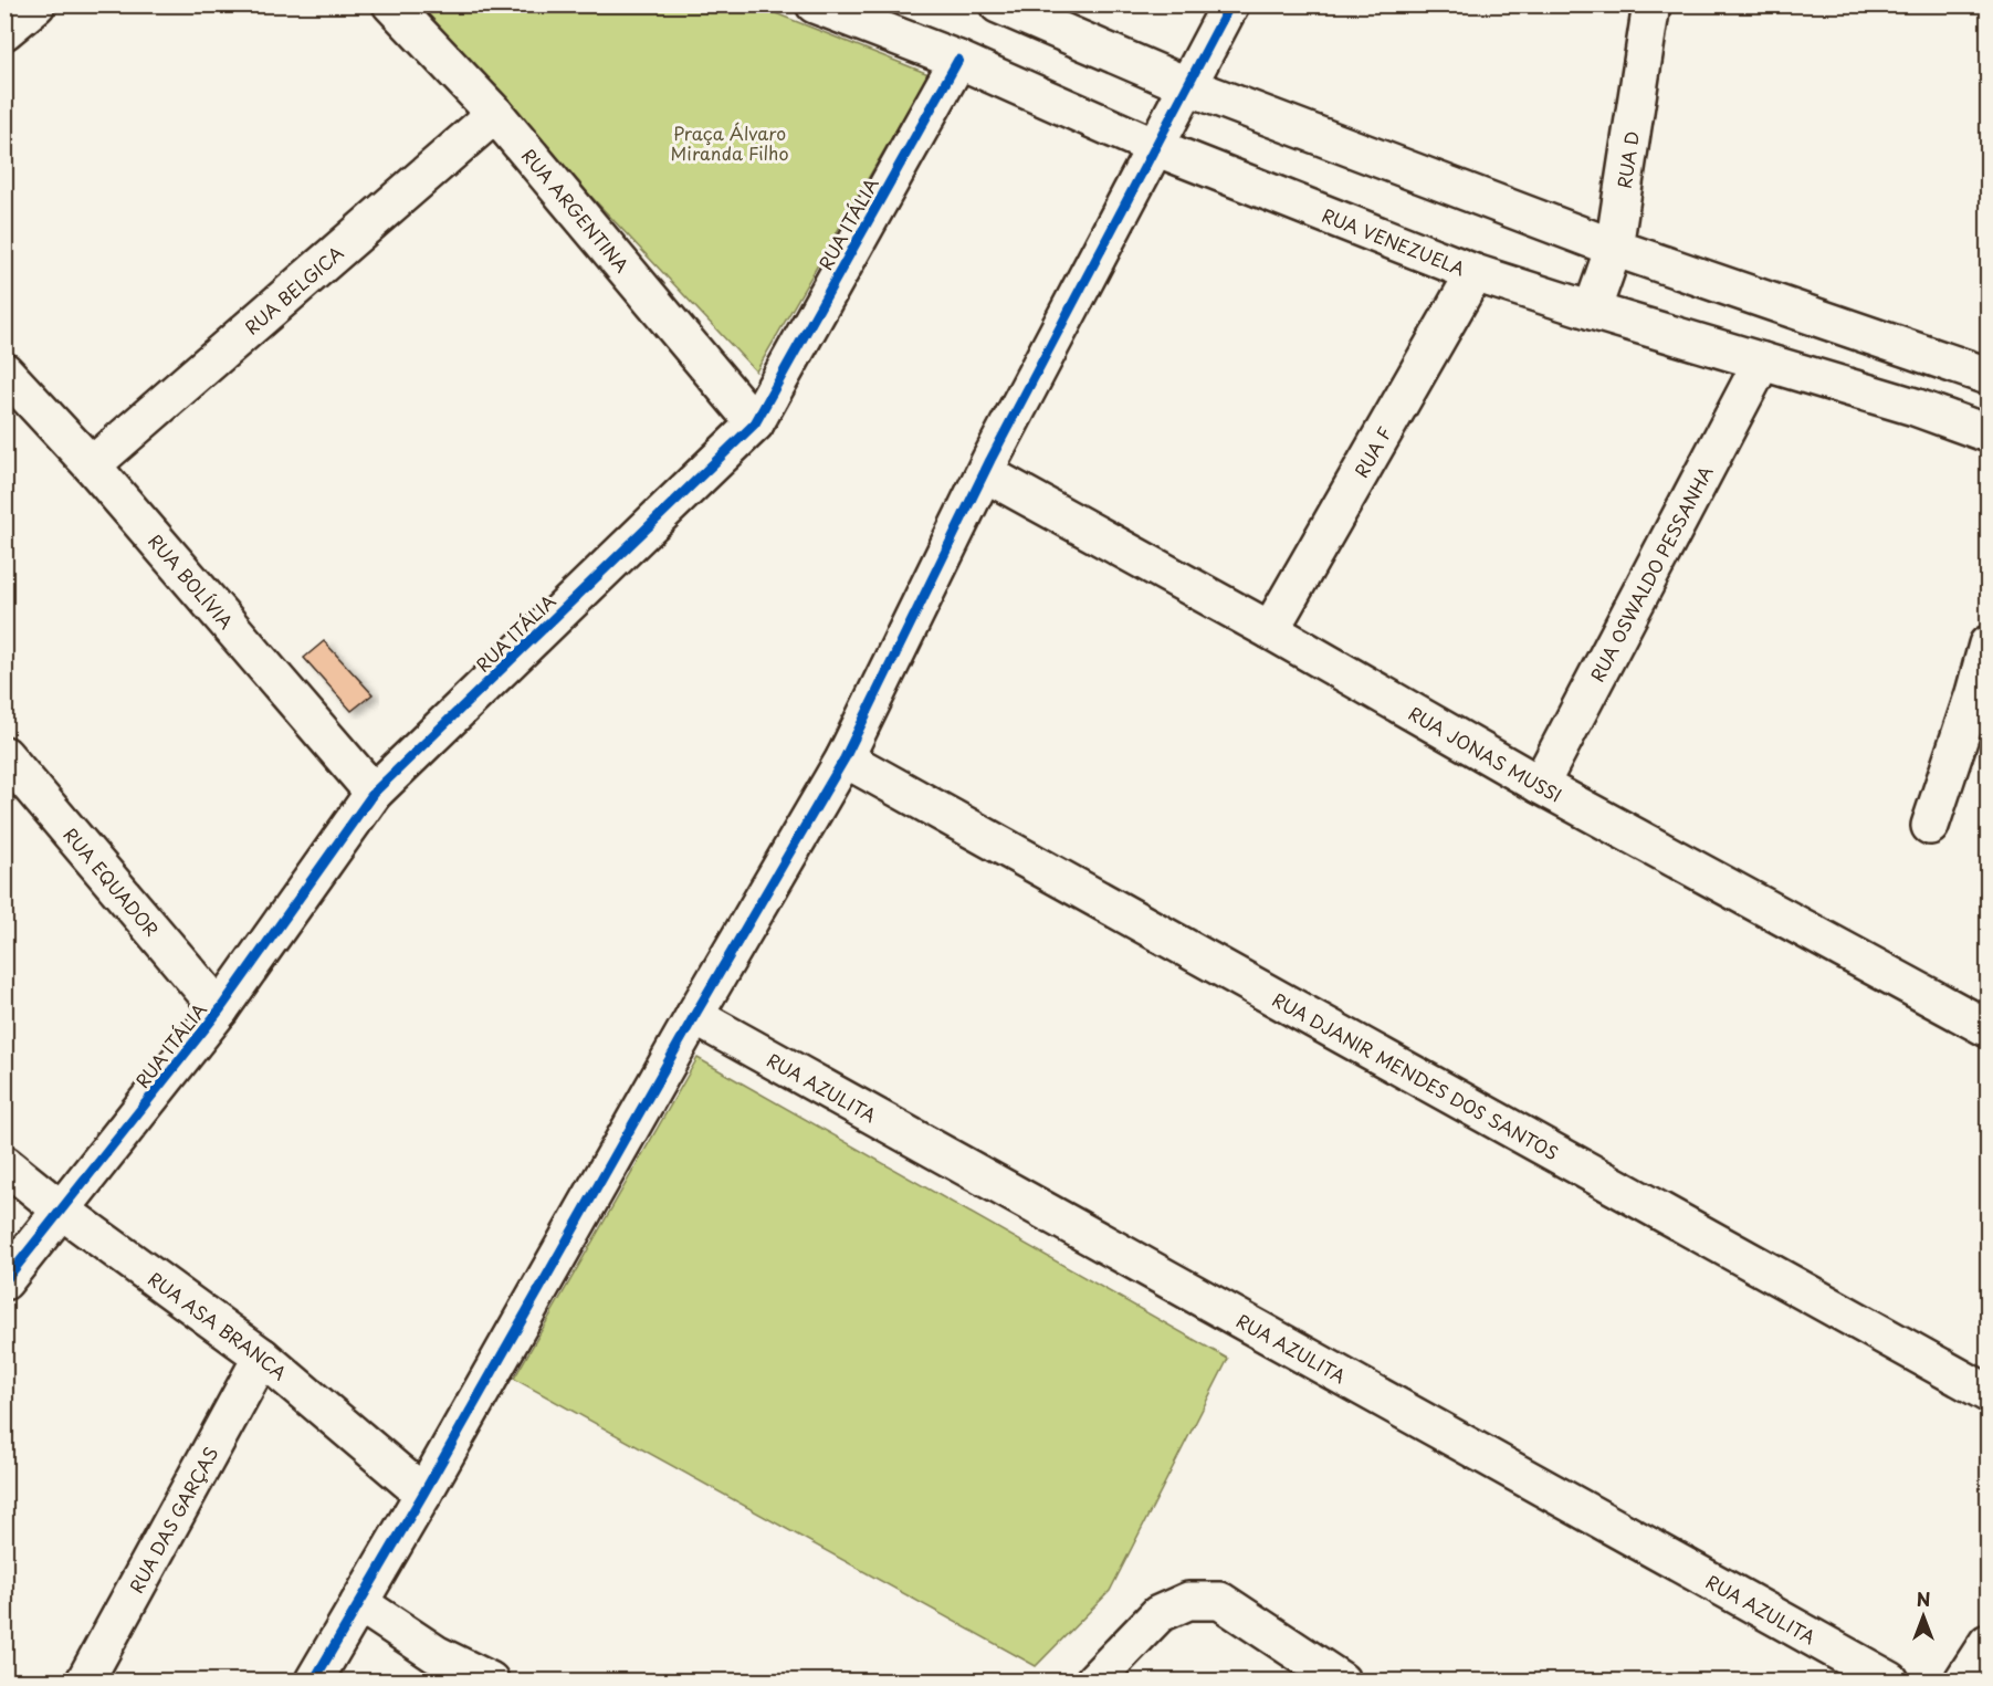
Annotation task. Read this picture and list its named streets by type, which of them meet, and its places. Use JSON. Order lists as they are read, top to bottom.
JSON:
{
  "streets": {
    "street": [
      "RUA D",
      "RUA ARGENTINA",
      "RUA ITÁLIA",
      "RUA VENEZUELA",
      "RUA BELGICA",
      "RUA F",
      "RUA OSWALDO PESSANHA",
      "RUA BOLÍVIA",
      "RUA JONAS MUSSI",
      "RUA EQUADOR",
      "RUA DJANIR MENDES DOS SANTOS",
      "RUA AZULITA",
      "RUA ASA BRANCA",
      "RUA DAS GARÇAS"
    ]
  },
  "crossings": [
    ["RUA D", "RUA VENEZUELA"],
    ["RUA ARGENTINA", "RUA ITÁLIA"],
    ["RUA ARGENTINA", "RUA BELGICA"],
    ["RUA ITÁLIA", "RUA VENEZUELA"],
    ["RUA ITÁLIA", "RUA BOLÍVIA"],
    ["RUA ITÁLIA", "RUA EQUADOR"],
    ["RUA ITÁLIA", "RUA ASA BRANCA"],
    ["RUA VENEZUELA", "RUA F"],
    ["RUA VENEZUELA", "RUA OSWALDO PESSANHA"],
    ["RUA BELGICA", "RUA BOLÍVIA"],
    ["RUA F", "RUA JONAS MUSSI"],
    ["RUA OSWALDO PESSANHA", "RUA JONAS MUSSI"],
    ["RUA ASA BRANCA", "RUA DAS GARÇAS"]
  ],
  "parks": ["Praça Álvaro Miranda Filho"],
  "north": "top"
}
